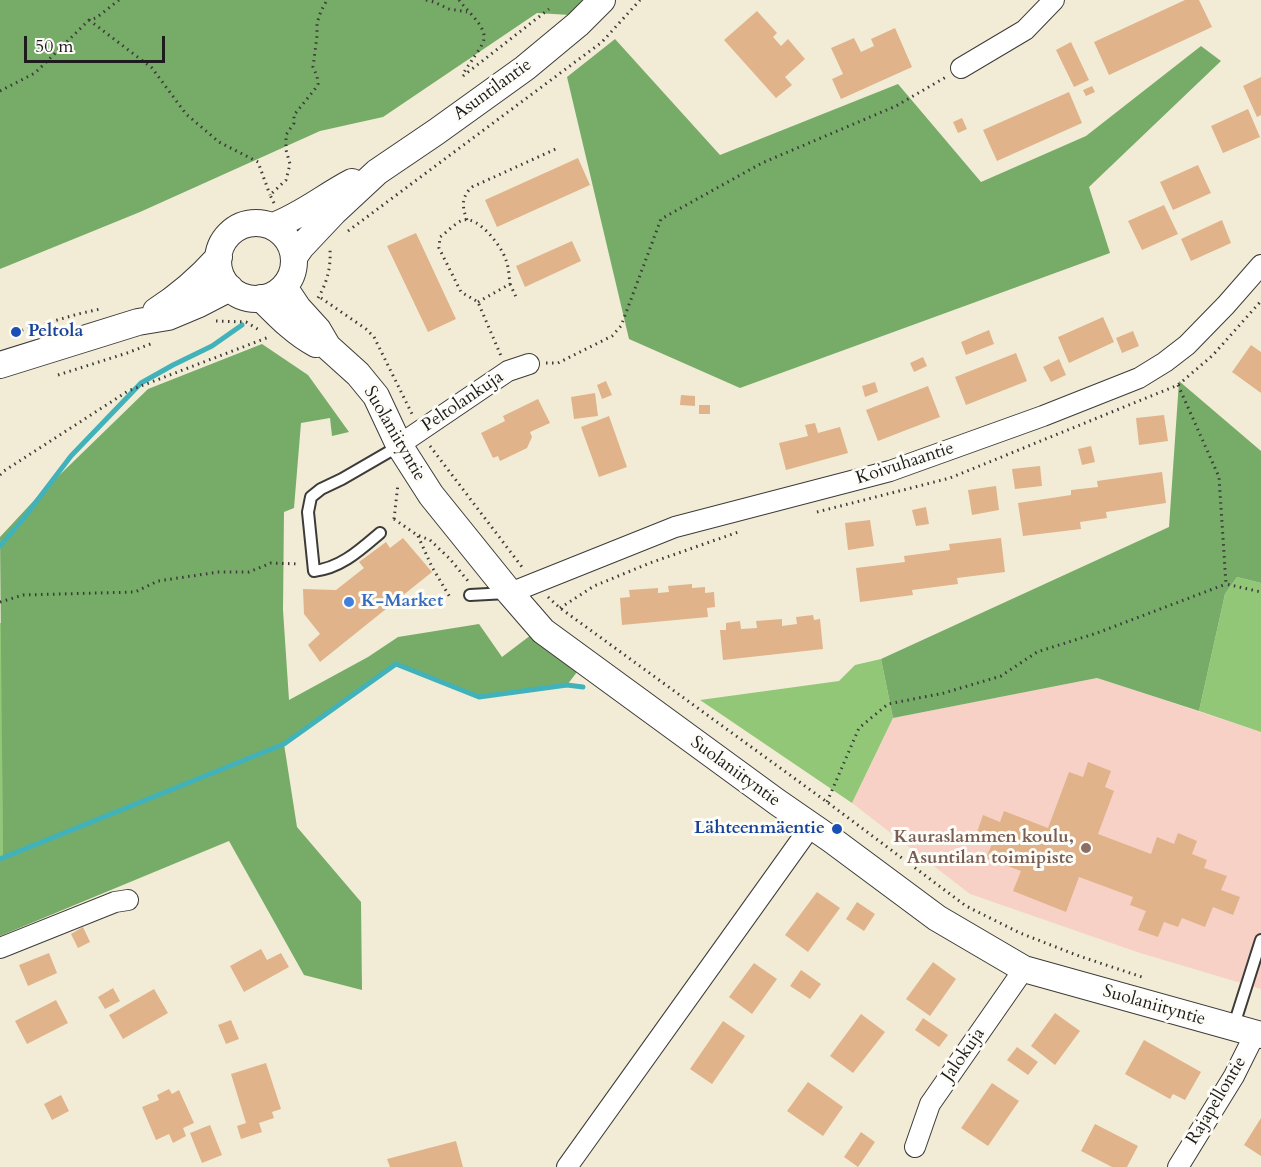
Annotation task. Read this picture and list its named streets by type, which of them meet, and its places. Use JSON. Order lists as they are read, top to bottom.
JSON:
{
  "streets": {
    "street": [
      "Asuntilantie",
      "Peltolankuja",
      "Suolaniityntie",
      "Koivuhaantie",
      "Jalokuja",
      "Rajapellontie"
    ]
  },
  "crossings": [
    ["Asuntilantie", "Suolaniityntie"],
    ["Peltolankuja", "Suolaniityntie"],
    ["Suolaniityntie", "Koivuhaantie"],
    ["Suolaniityntie", "Jalokuja"],
    ["Suolaniityntie", "Rajapellontie"]
  ],
  "places": [
    "Peltola",
    "K-Market",
    "Lähteenmäentie",
    "Kauraslammen koulu, Asuntilan toimipiste"
  ],
  "scale_bar": "50 m"
}
